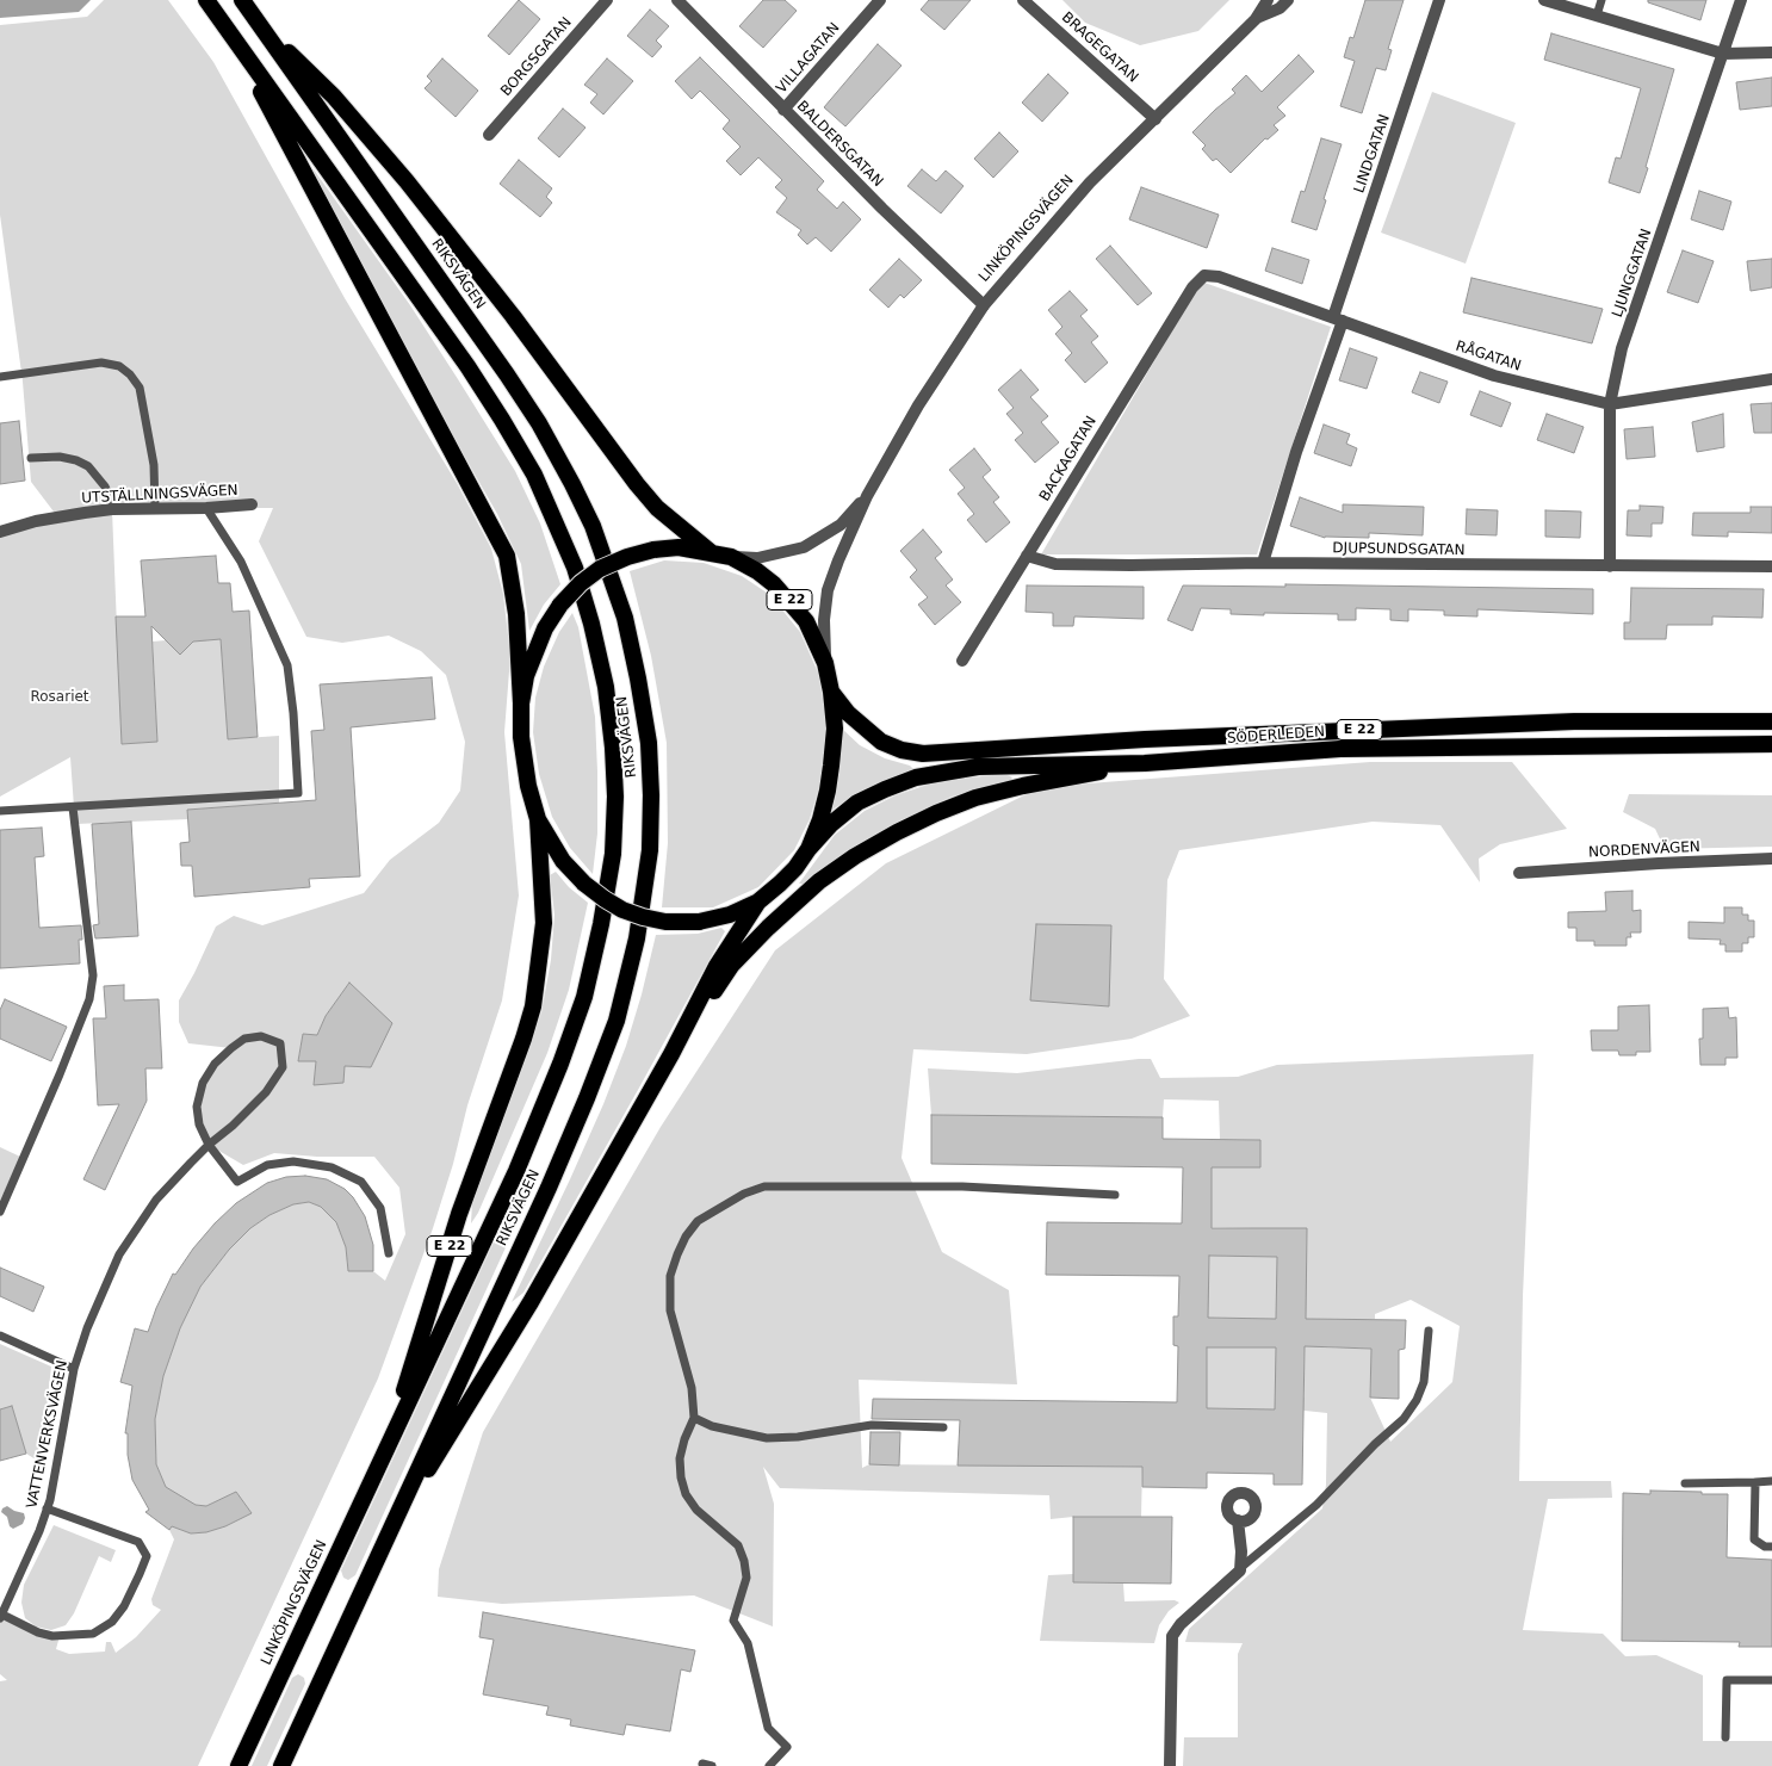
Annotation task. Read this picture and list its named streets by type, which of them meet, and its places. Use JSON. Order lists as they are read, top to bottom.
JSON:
{
  "streets": {
    "highway": [
      "LINKÖPINGSVÄGEN",
      "RIKSVÄGEN",
      "E 22",
      "SÖDERLEDEN"
    ],
    "street": [
      "BRAGEGATAN",
      "BORGSGATAN",
      "VILLAGATAN",
      "BALDERSGATAN",
      "LINDGATAN",
      "LJUNGGATAN",
      "RÅGATAN",
      "BACKAGATAN",
      "UTSTÄLLNINGSVÄGEN",
      "DJUPSUNDSGATAN",
      "NORDENVÄGEN"
    ],
    "lane": ["VATTENVERKSVÄGEN"]
  },
  "crossings": [
    ["BRAGEGATAN", "LINKÖPINGSVÄGEN"],
    ["VILLAGATAN", "BALDERSGATAN"],
    ["BALDERSGATAN", "LINKÖPINGSVÄGEN"],
    ["LINDGATAN", "RÅGATAN"],
    ["LINDGATAN", "DJUPSUNDSGATAN"],
    ["LINKÖPINGSVÄGEN", "RIKSVÄGEN"],
    ["LINKÖPINGSVÄGEN", "E 22"],
    ["LJUNGGATAN", "RÅGATAN"],
    ["LJUNGGATAN", "DJUPSUNDSGATAN"],
    ["RIKSVÄGEN", "E 22"],
    ["RÅGATAN", "BACKAGATAN"],
    ["BACKAGATAN", "DJUPSUNDSGATAN"],
    ["E 22", "SÖDERLEDEN"]
  ],
  "parks": ["Rosariet"]
}
